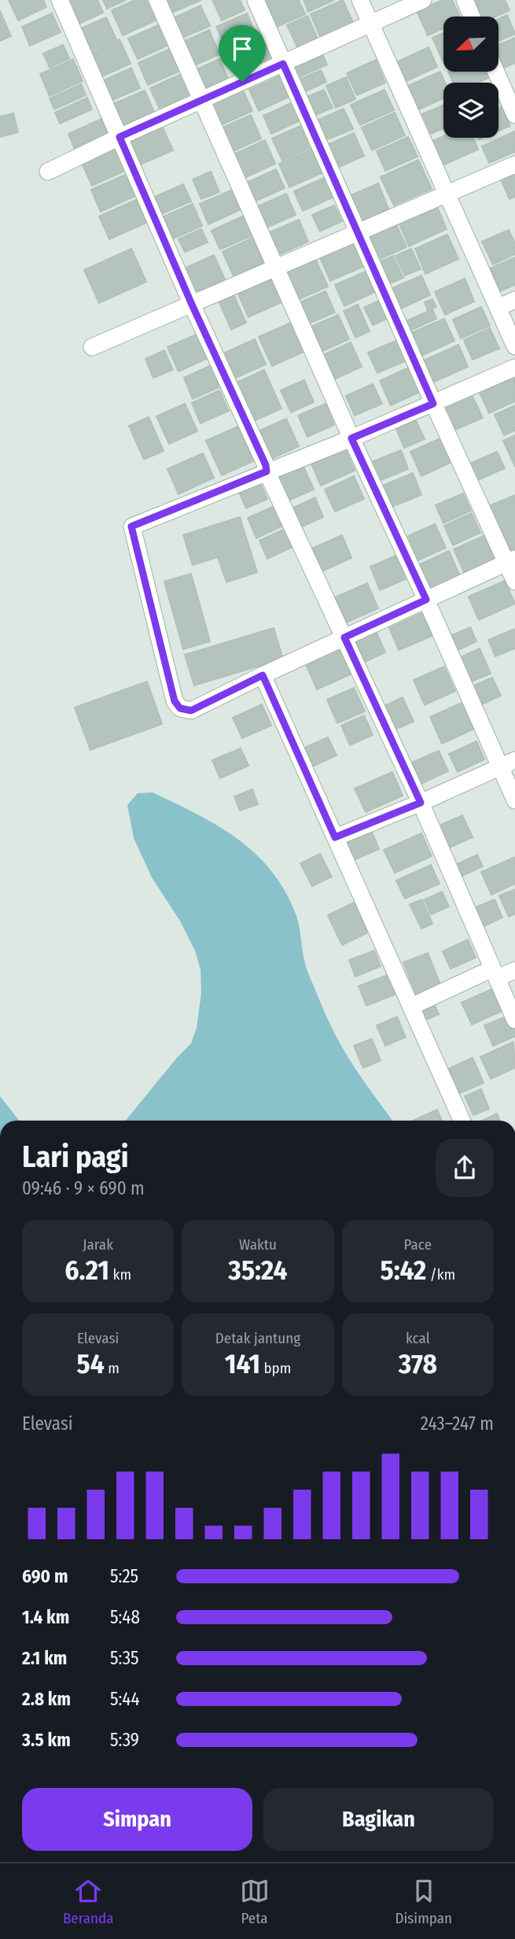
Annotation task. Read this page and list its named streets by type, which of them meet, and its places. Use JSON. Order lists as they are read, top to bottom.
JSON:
{
  "north": "bottom left",
  "page": {
    "heading": ["Lari pagi", "09:46 · 9 × 690 m"],
    "stats": [
      ["Jarak", "6.21 km"],
      ["Waktu", "35:24"],
      ["Pace", "5:42 /km"],
      ["Elevasi", "54 m"],
      ["Detak jantung", "141 bpm"],
      ["kcal", "378"]
    ],
    "chart": ["Elevasi", "243–247 m"],
    "list": [
      {
        "name": "690 m",
        "note": "5:25"
      },
      {
        "name": "1.4 km",
        "note": "5:48"
      },
      {
        "name": "2.1 km",
        "note": "5:35"
      },
      {
        "name": "2.8 km",
        "note": "5:44"
      },
      {
        "name": "3.5 km",
        "note": "5:39"
      }
    ],
    "buttons": ["Simpan", "Bagikan"],
    "tabs": ["Beranda", "Peta", "Disimpan"]
  }
}
